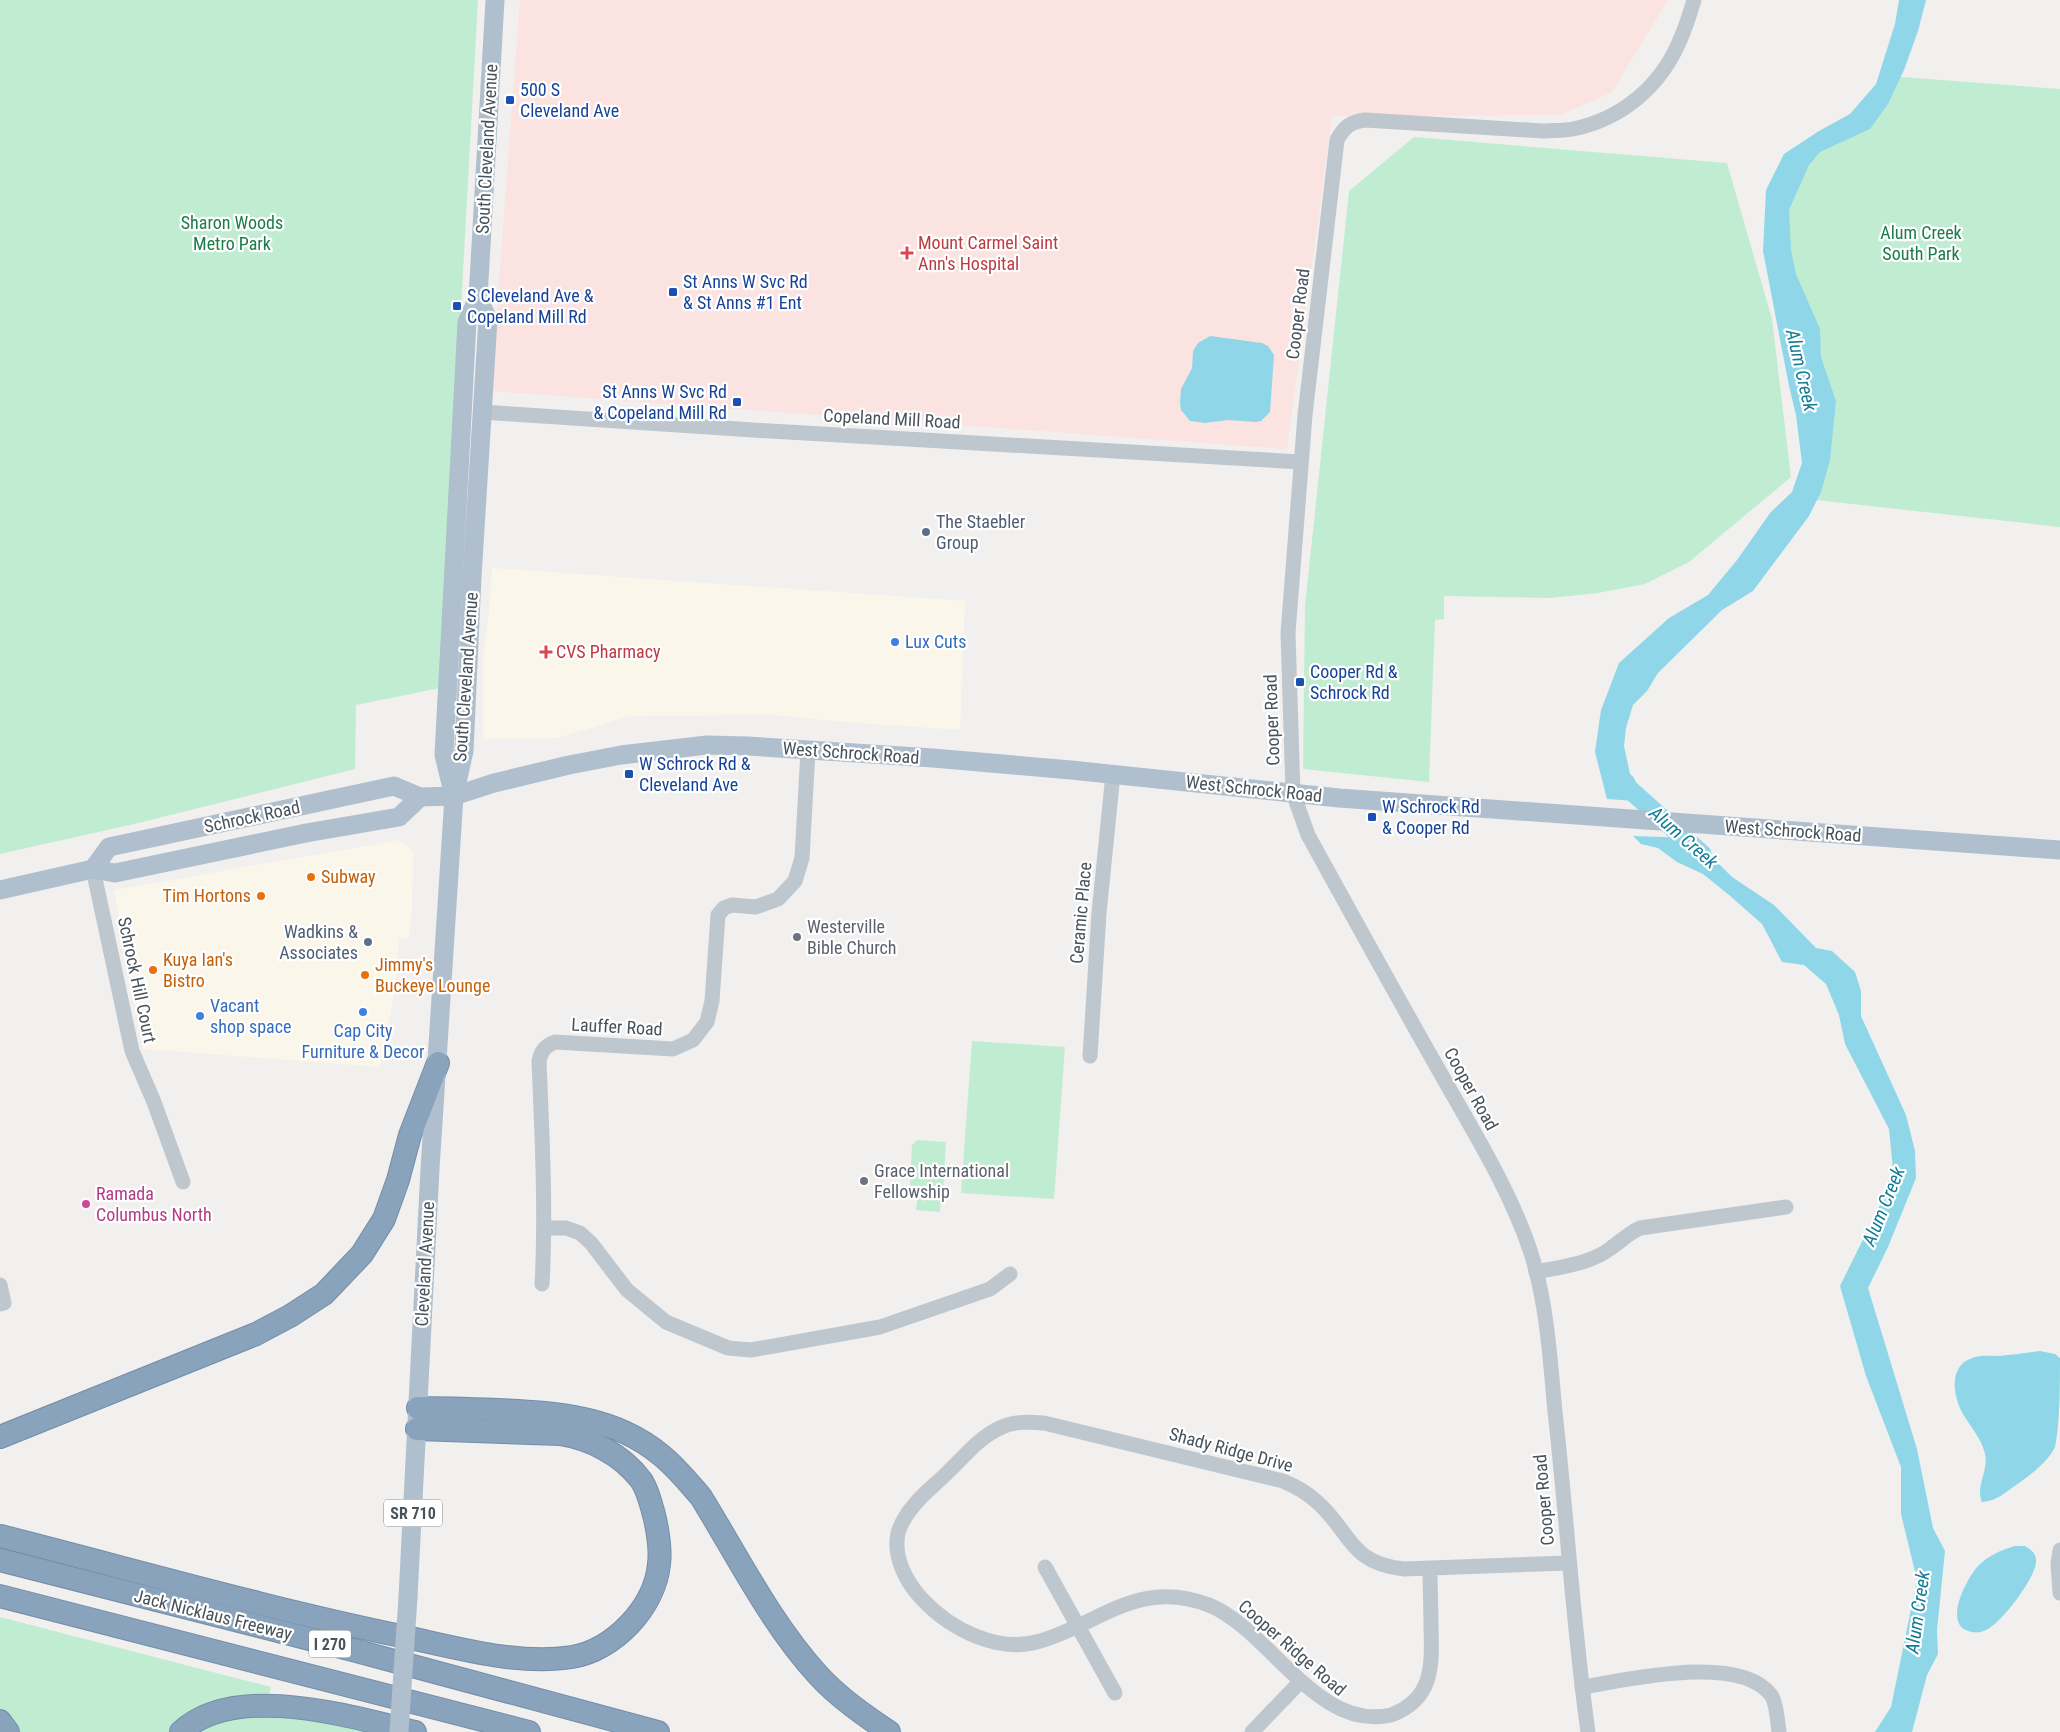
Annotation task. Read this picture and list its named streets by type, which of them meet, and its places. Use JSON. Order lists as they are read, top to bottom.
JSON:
{
  "streets": {
    "highway": ["Jack Nicklaus Freeway", "I 270"],
    "main road": [
      "South Cleveland Avenue",
      "West Schrock Road",
      "Schrock Road",
      "Cleveland Avenue",
      "SR 710"
    ],
    "street": [
      "Cooper Road",
      "Copeland Mill Road",
      "Ceramic Place",
      "Schrock Hill Court",
      "Lauffer Road",
      "Shady Ridge Drive",
      "Cooper Ridge Road"
    ]
  },
  "crossings": [
    ["South Cleveland Avenue", "Copeland Mill Road"],
    ["South Cleveland Avenue", "West Schrock Road"],
    ["South Cleveland Avenue", "Schrock Road"],
    ["South Cleveland Avenue", "Cleveland Avenue"],
    ["Cooper Road", "Copeland Mill Road"],
    ["Cooper Road", "West Schrock Road"],
    ["Cooper Road", "Shady Ridge Drive"],
    ["West Schrock Road", "Schrock Road"],
    ["West Schrock Road", "Ceramic Place"],
    ["West Schrock Road", "Lauffer Road"],
    ["West Schrock Road", "Cleveland Avenue"],
    ["Schrock Road", "Schrock Hill Court"],
    ["Schrock Road", "Cleveland Avenue"],
    ["Shady Ridge Drive", "Cooper Ridge Road"]
  ],
  "water": ["Alum Creek"],
  "parks": ["Sharon Woods Metro Park", "Alum Creek South Park"],
  "places": {
    "transit": [
      "500 S Cleveland Ave",
      "St Anns W Svc Rd & St Anns #1 Ent",
      "S Cleveland Ave & Copeland Mill Rd",
      "St Anns W Svc Rd & Copeland Mill Rd",
      "Cooper Rd & Schrock Rd",
      "W Schrock Rd & Cleveland Ave",
      "W Schrock Rd & Cooper Rd"
    ],
    "health": ["Mount Carmel Saint Ann's Hospital", "CVS Pharmacy"],
    "other": [
      "The Staebler Group",
      "Lux Cuts",
      "Subway",
      "Tim Hortons",
      "Westerville Bible Church",
      "Wadkins & Associates",
      "Kuya Ian's Bistro",
      "Jimmy's Buckeye Lounge",
      "Cap City Furniture & Decor",
      "Vacant shop space",
      "Grace International Fellowship",
      "Ramada Columbus North"
    ]
  }
}
